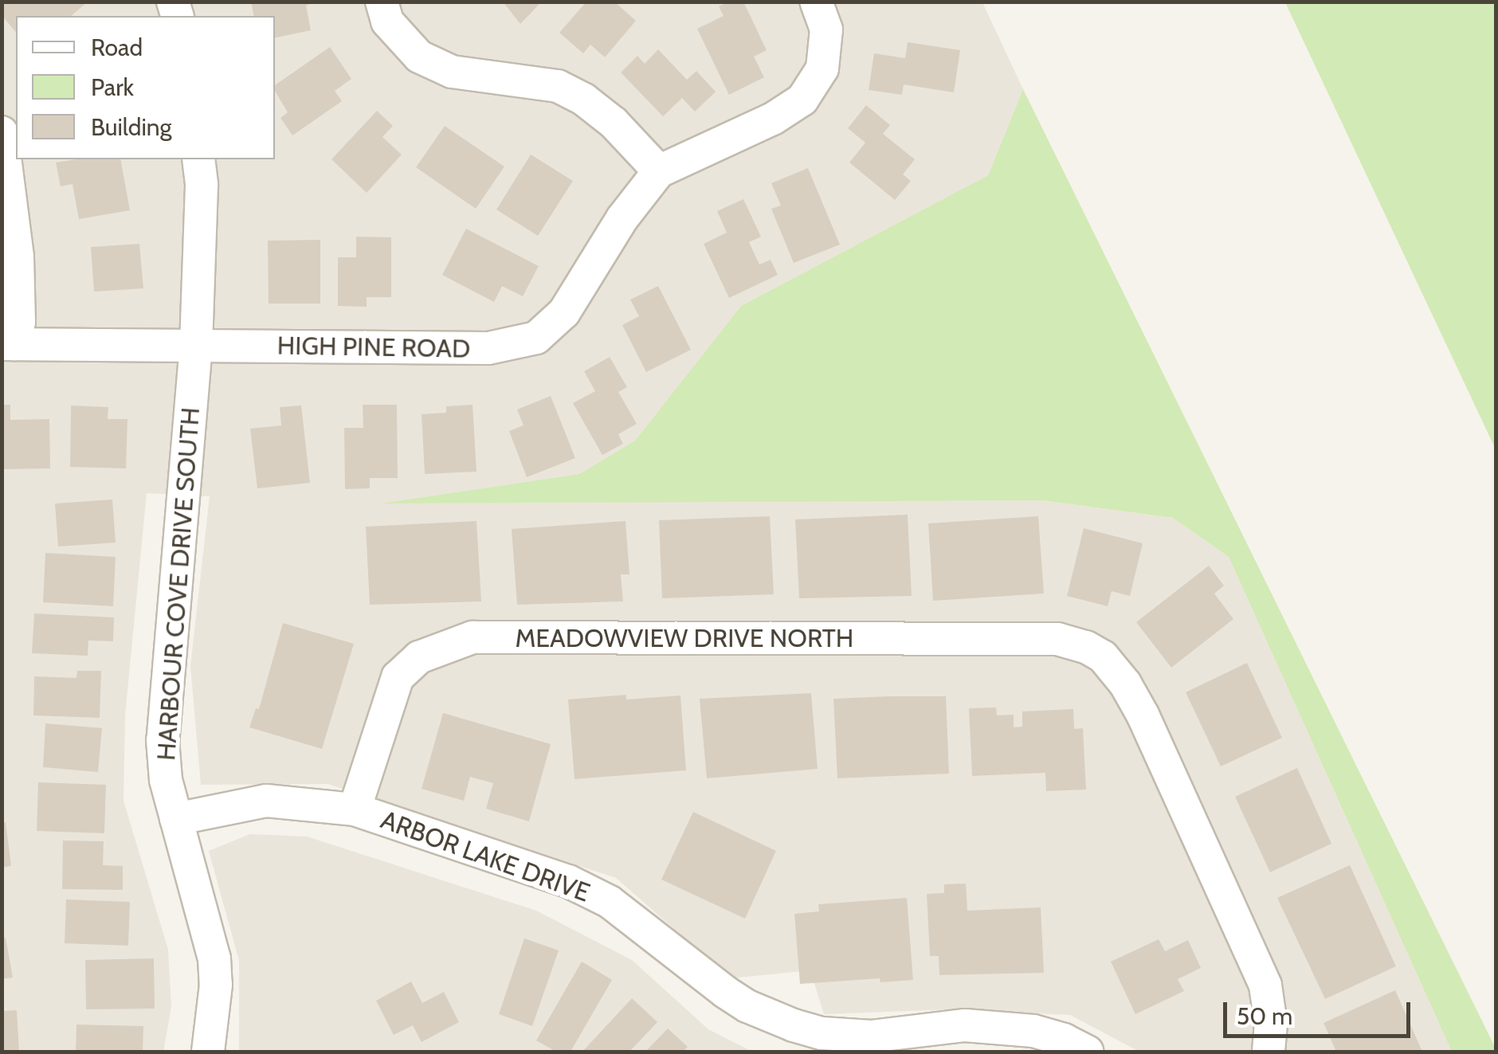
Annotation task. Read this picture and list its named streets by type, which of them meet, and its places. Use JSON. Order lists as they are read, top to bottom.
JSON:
{
  "streets": {
    "street": [
      "HIGH PINE ROAD",
      "HARBOUR COVE DRIVE SOUTH",
      "MEADOWVIEW DRIVE NORTH",
      "ARBOR LAKE DRIVE"
    ]
  },
  "crossings": [
    ["HIGH PINE ROAD", "HARBOUR COVE DRIVE SOUTH"],
    ["HARBOUR COVE DRIVE SOUTH", "ARBOR LAKE DRIVE"],
    ["MEADOWVIEW DRIVE NORTH", "ARBOR LAKE DRIVE"]
  ],
  "legend": ["Road", "Park", "Building"],
  "scale_bar": "50 m"
}
